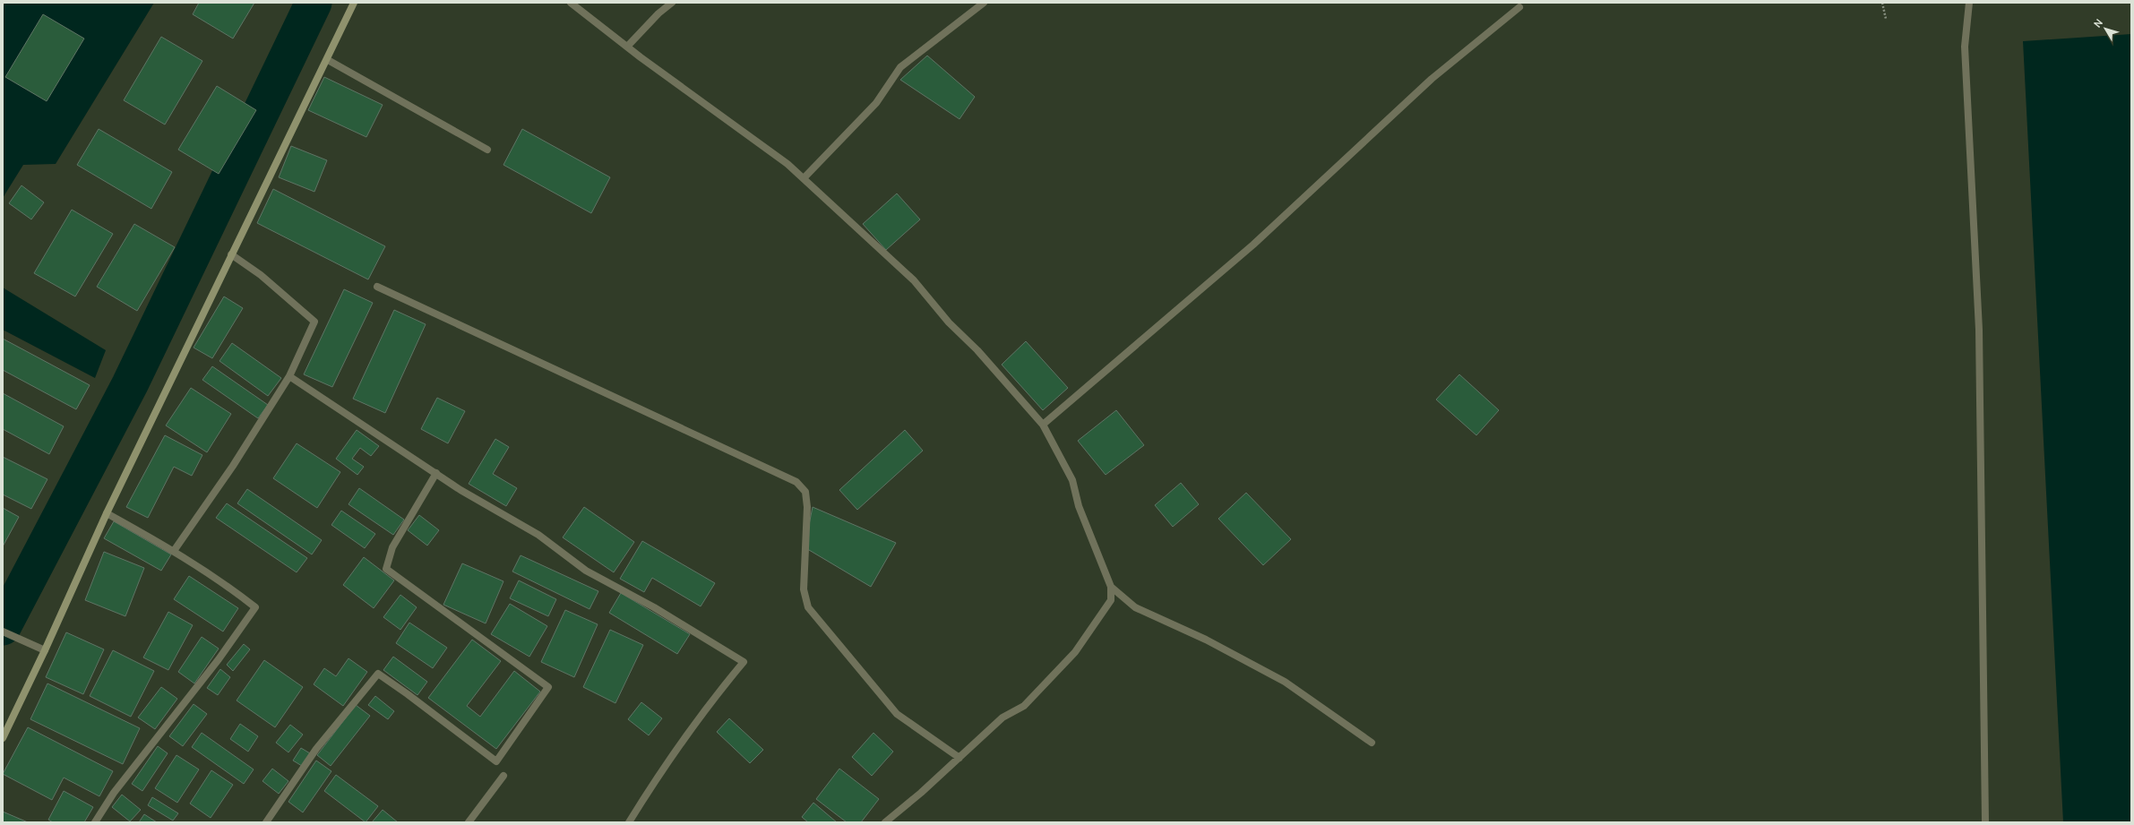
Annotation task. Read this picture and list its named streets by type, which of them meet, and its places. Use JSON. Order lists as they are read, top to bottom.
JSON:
{
  "north": "top left"
}
